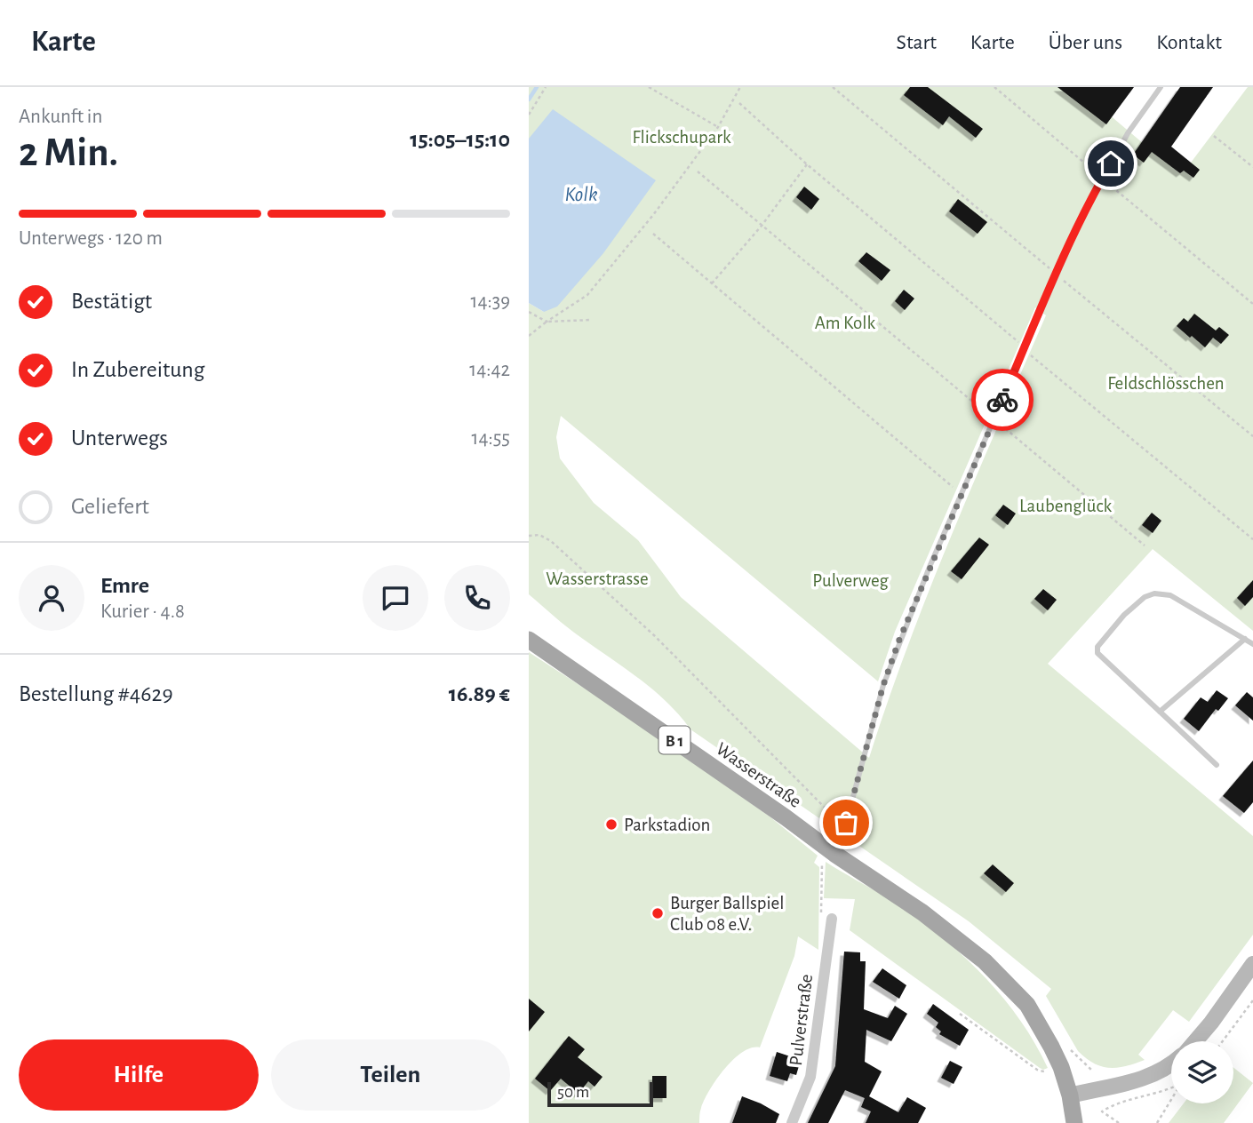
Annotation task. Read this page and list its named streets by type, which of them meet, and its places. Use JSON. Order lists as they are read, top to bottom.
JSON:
{
  "streets": {
    "main road": ["B 1", "Wasserstraße"],
    "street": ["Pulverstraße"]
  },
  "crossings": [
    ["B 1", "Wasserstraße"]
  ],
  "water": ["Kolk"],
  "parks": [
    "Flickschupark",
    "Am Kolk",
    "Feldschlösschen",
    "Laubenglück",
    "Wasserstrasse",
    "Pulverweg"
  ],
  "places": ["Parkstadion", "Burger Ballspiel Club 08 e.V."],
  "scale_bar": "50 m",
  "page": {
    "header": "Karte",
    "nav": [
      "Start",
      "Karte",
      "Über uns",
      "Kontakt"
    ],
    "heading": ["2 Min.", "Ankunft in", "15:05–15:10"],
    "panel": [
      "Emre",
      "Kurier · 4.8",
      "Bestellung #4629",
      "16.89 €"
    ],
    "bar": "Unterwegs · 120 m",
    "list": [
      ["Bestätigt", "14:39"],
      ["In Zubereitung", "14:42"],
      ["Unterwegs", "14:55"],
      "Geliefert"
    ],
    "buttons": ["Hilfe", "Teilen"],
    "scale": "50 m"
  }
}
